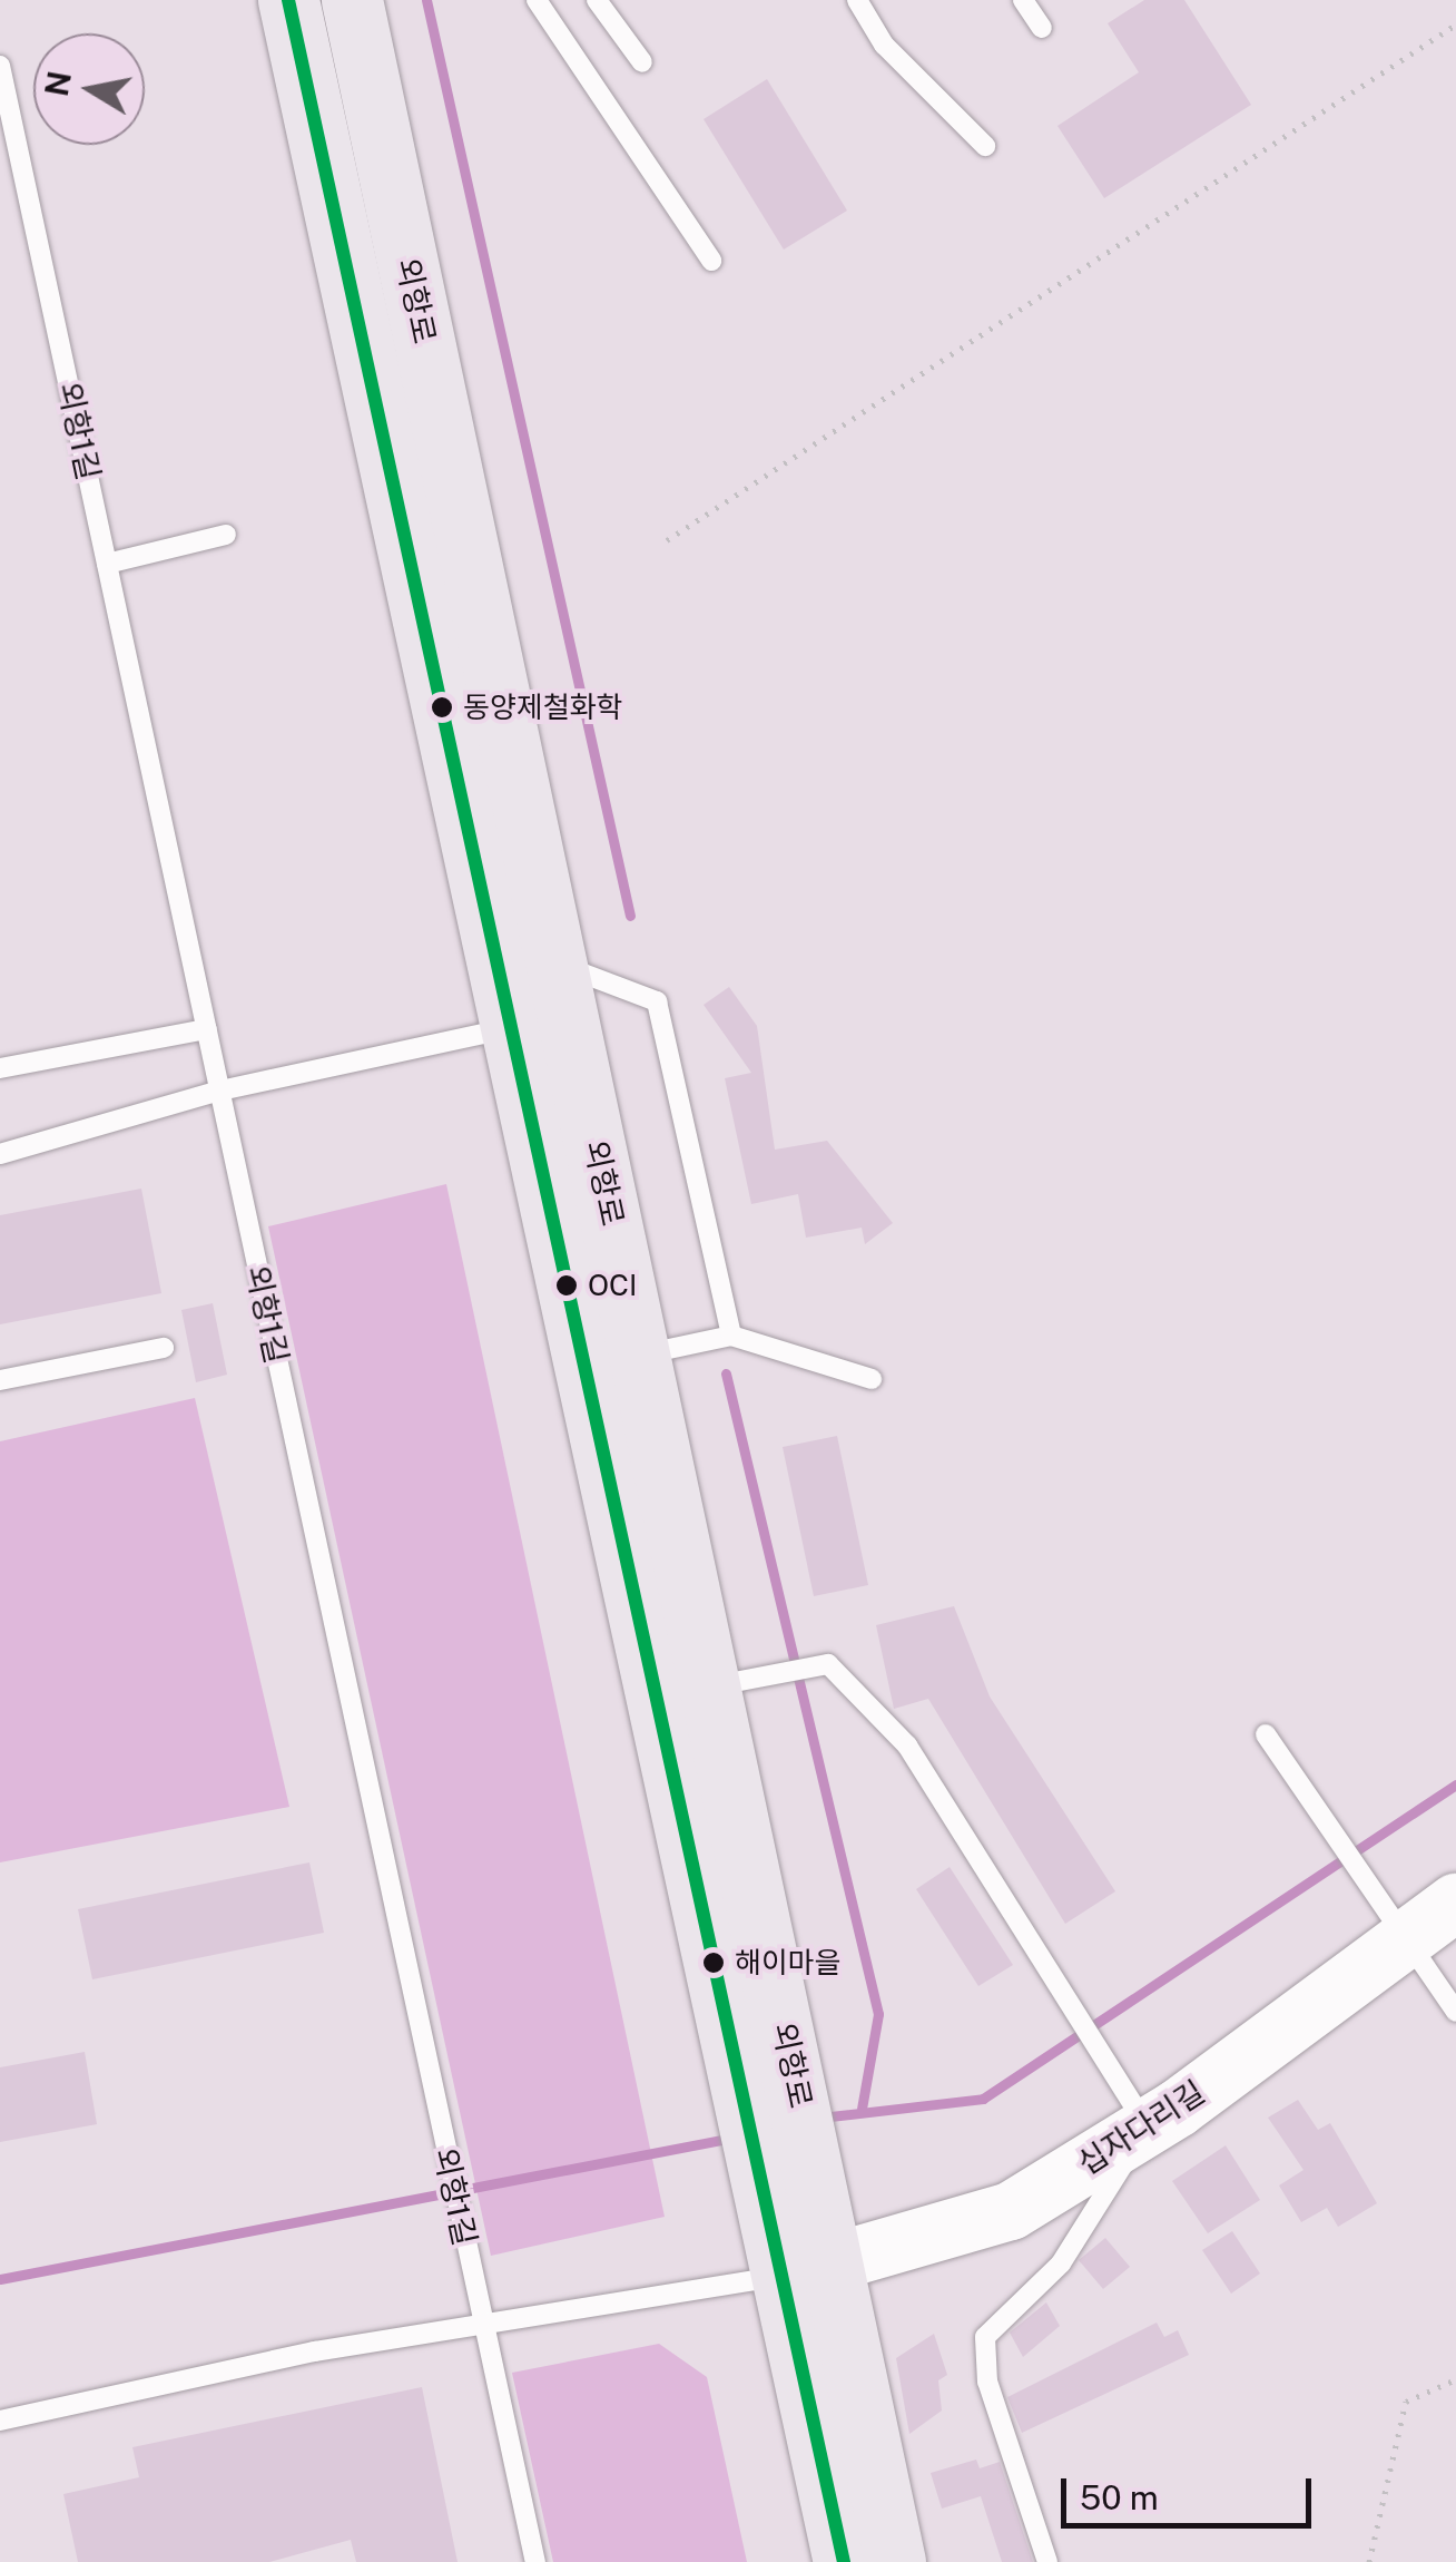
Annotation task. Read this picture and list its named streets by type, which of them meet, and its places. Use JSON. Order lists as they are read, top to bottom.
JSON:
{
  "streets": {
    "main road": ["외항로"],
    "street": ["십자다리길"],
    "lane": ["외항1길"]
  },
  "crossings": [
    ["외항로", "십자다리길"]
  ],
  "places": ["동양제철화학", "OCI", "해이마을"],
  "scale_bar": "50 m",
  "north": "left"
}
